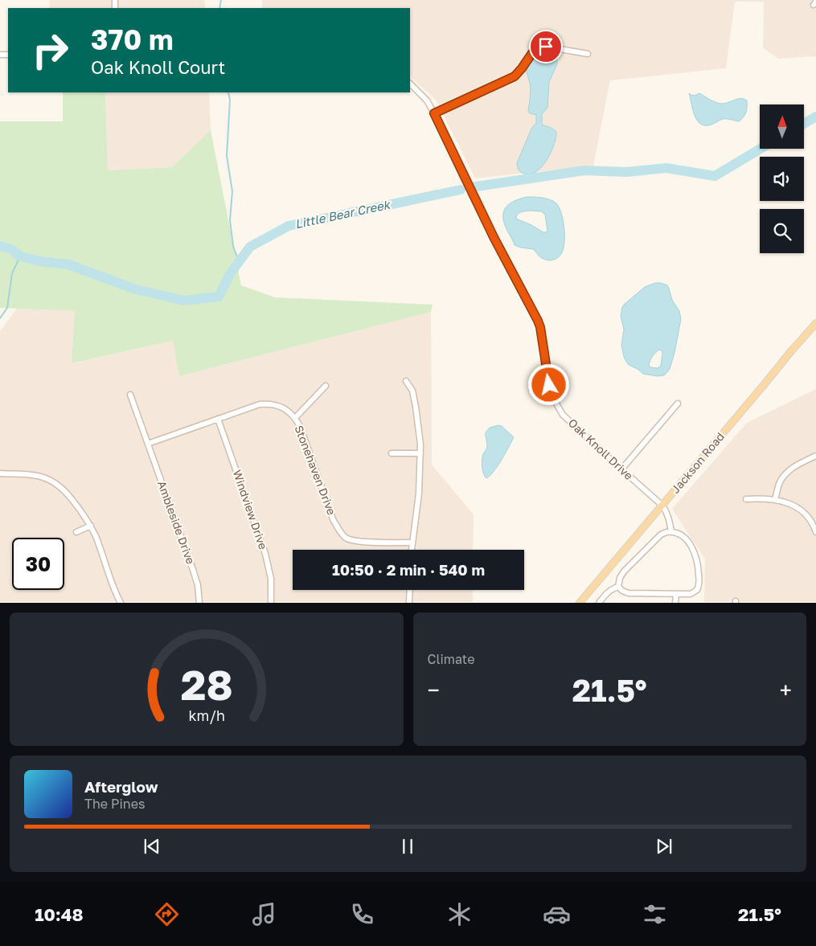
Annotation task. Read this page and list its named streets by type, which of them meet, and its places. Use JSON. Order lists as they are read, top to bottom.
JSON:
{
  "streets": {
    "main road": ["Jackson Road"],
    "street": [
      "Oak Knoll Drive",
      "Stonehaven Drive",
      "Windview Drive",
      "Ambleside Drive"
    ]
  },
  "crossings": [
    ["Oak Knoll Drive", "Jackson Road"],
    ["Stonehaven Drive", "Windview Drive"],
    ["Stonehaven Drive", "Ambleside Drive"]
  ],
  "water": ["Little Bear Creek"],
  "north": "top",
  "page": {
    "turn": ["370 m", "Oak Knoll Court"],
    "limit": "30",
    "trip": "10:50 · 2 min · 540 m",
    "tile": "Climate",
    "heat": ["−", "21.5°", "+"],
    "song": ["Afterglow", "The Pines"],
    "tabs": ["10:48", "21.5°"],
    "gauge": ["28", "km/h"]
  }
}
